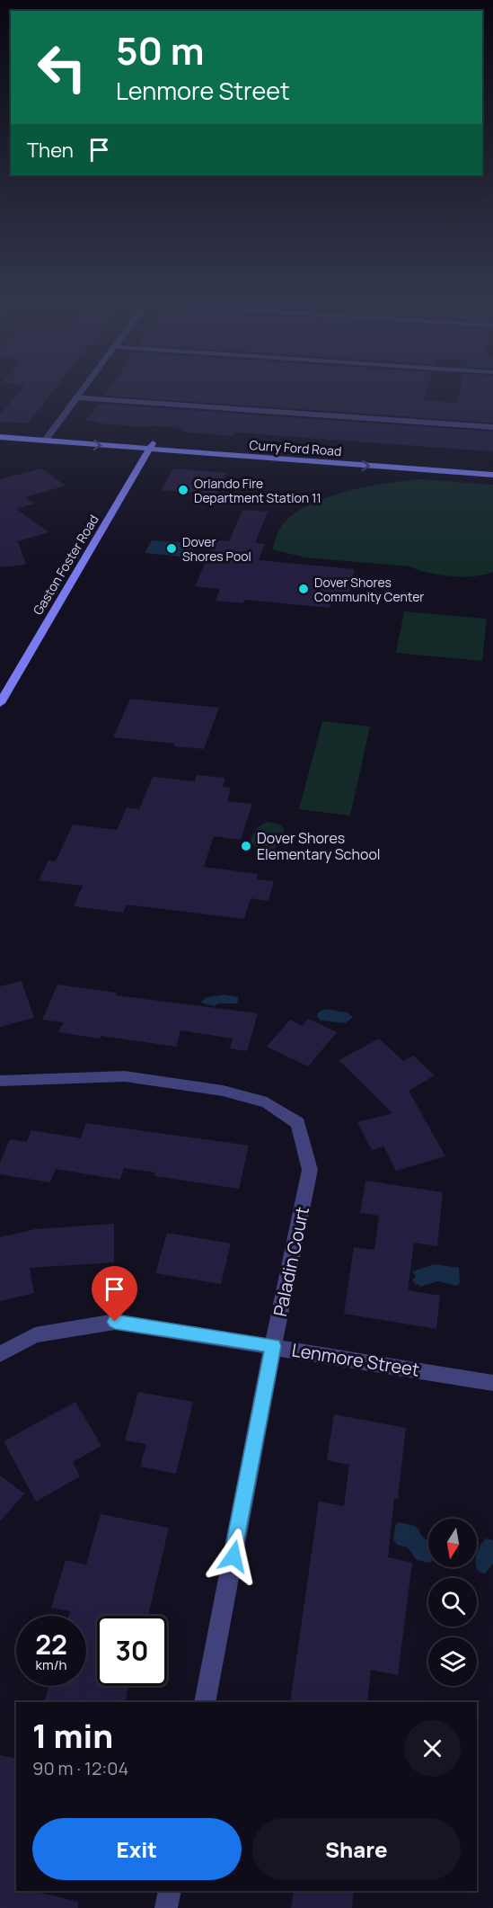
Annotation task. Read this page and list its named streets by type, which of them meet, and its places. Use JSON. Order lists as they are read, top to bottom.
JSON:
{
  "streets": {
    "main road": ["Curry Ford Road", "Gaston Foster Road"],
    "street": ["Paladin Court", "Lenmore Street"]
  },
  "crossings": [
    ["Curry Ford Road", "Gaston Foster Road"],
    ["Paladin Court", "Lenmore Street"]
  ],
  "places": [
    "Orlando Fire Department Station 11",
    "Dover Shores Pool",
    "Dover Shores Community Center",
    "Dover Shores Elementary School"
  ],
  "north": "bottom",
  "page": {
    "turn": ["50 m", "Lenmore Street"],
    "then": "Then",
    "speed": "22 km/h",
    "limit": "30",
    "heading": ["1 min", "90 m · 12:04"],
    "buttons": ["Exit", "Share"]
  }
}
